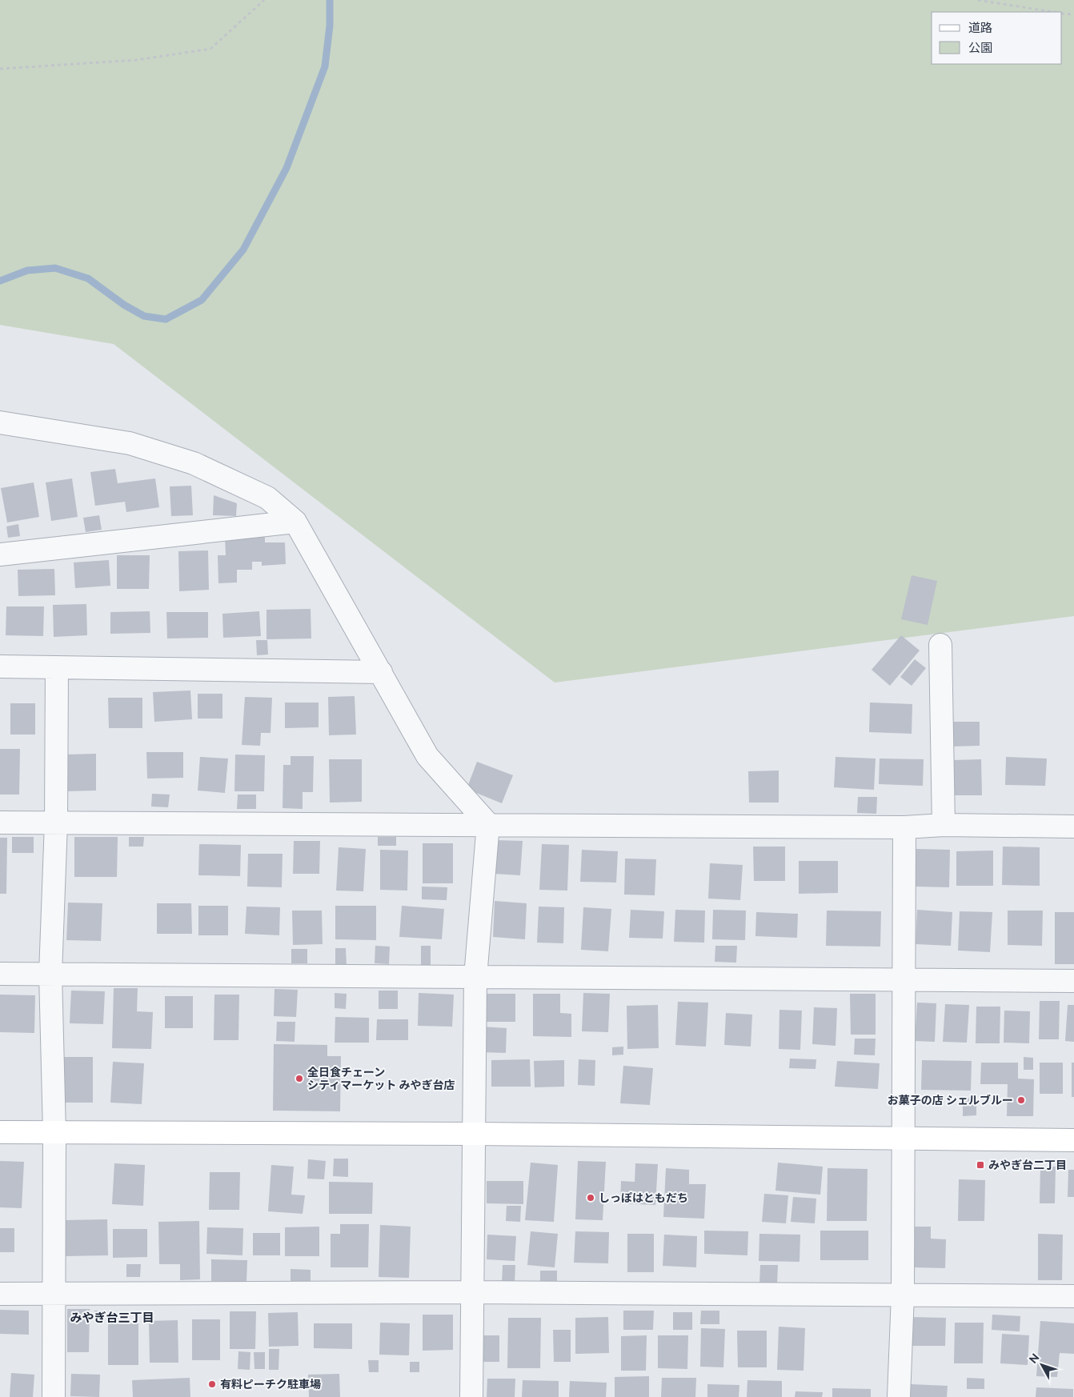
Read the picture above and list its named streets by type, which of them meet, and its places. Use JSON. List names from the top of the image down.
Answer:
{
  "districts": ["みやぎ台三丁目"],
  "places": {
    "other": [
      "全日食チェーン シティマーケット みやぎ台店",
      "お菓子の店 シェルブルー",
      "しっぽはともだち",
      "有料ピーチク駐車場"
    ],
    "transit": ["みやぎ台二丁目"]
  },
  "legend": ["道路", "公園"],
  "north": "top left"
}
